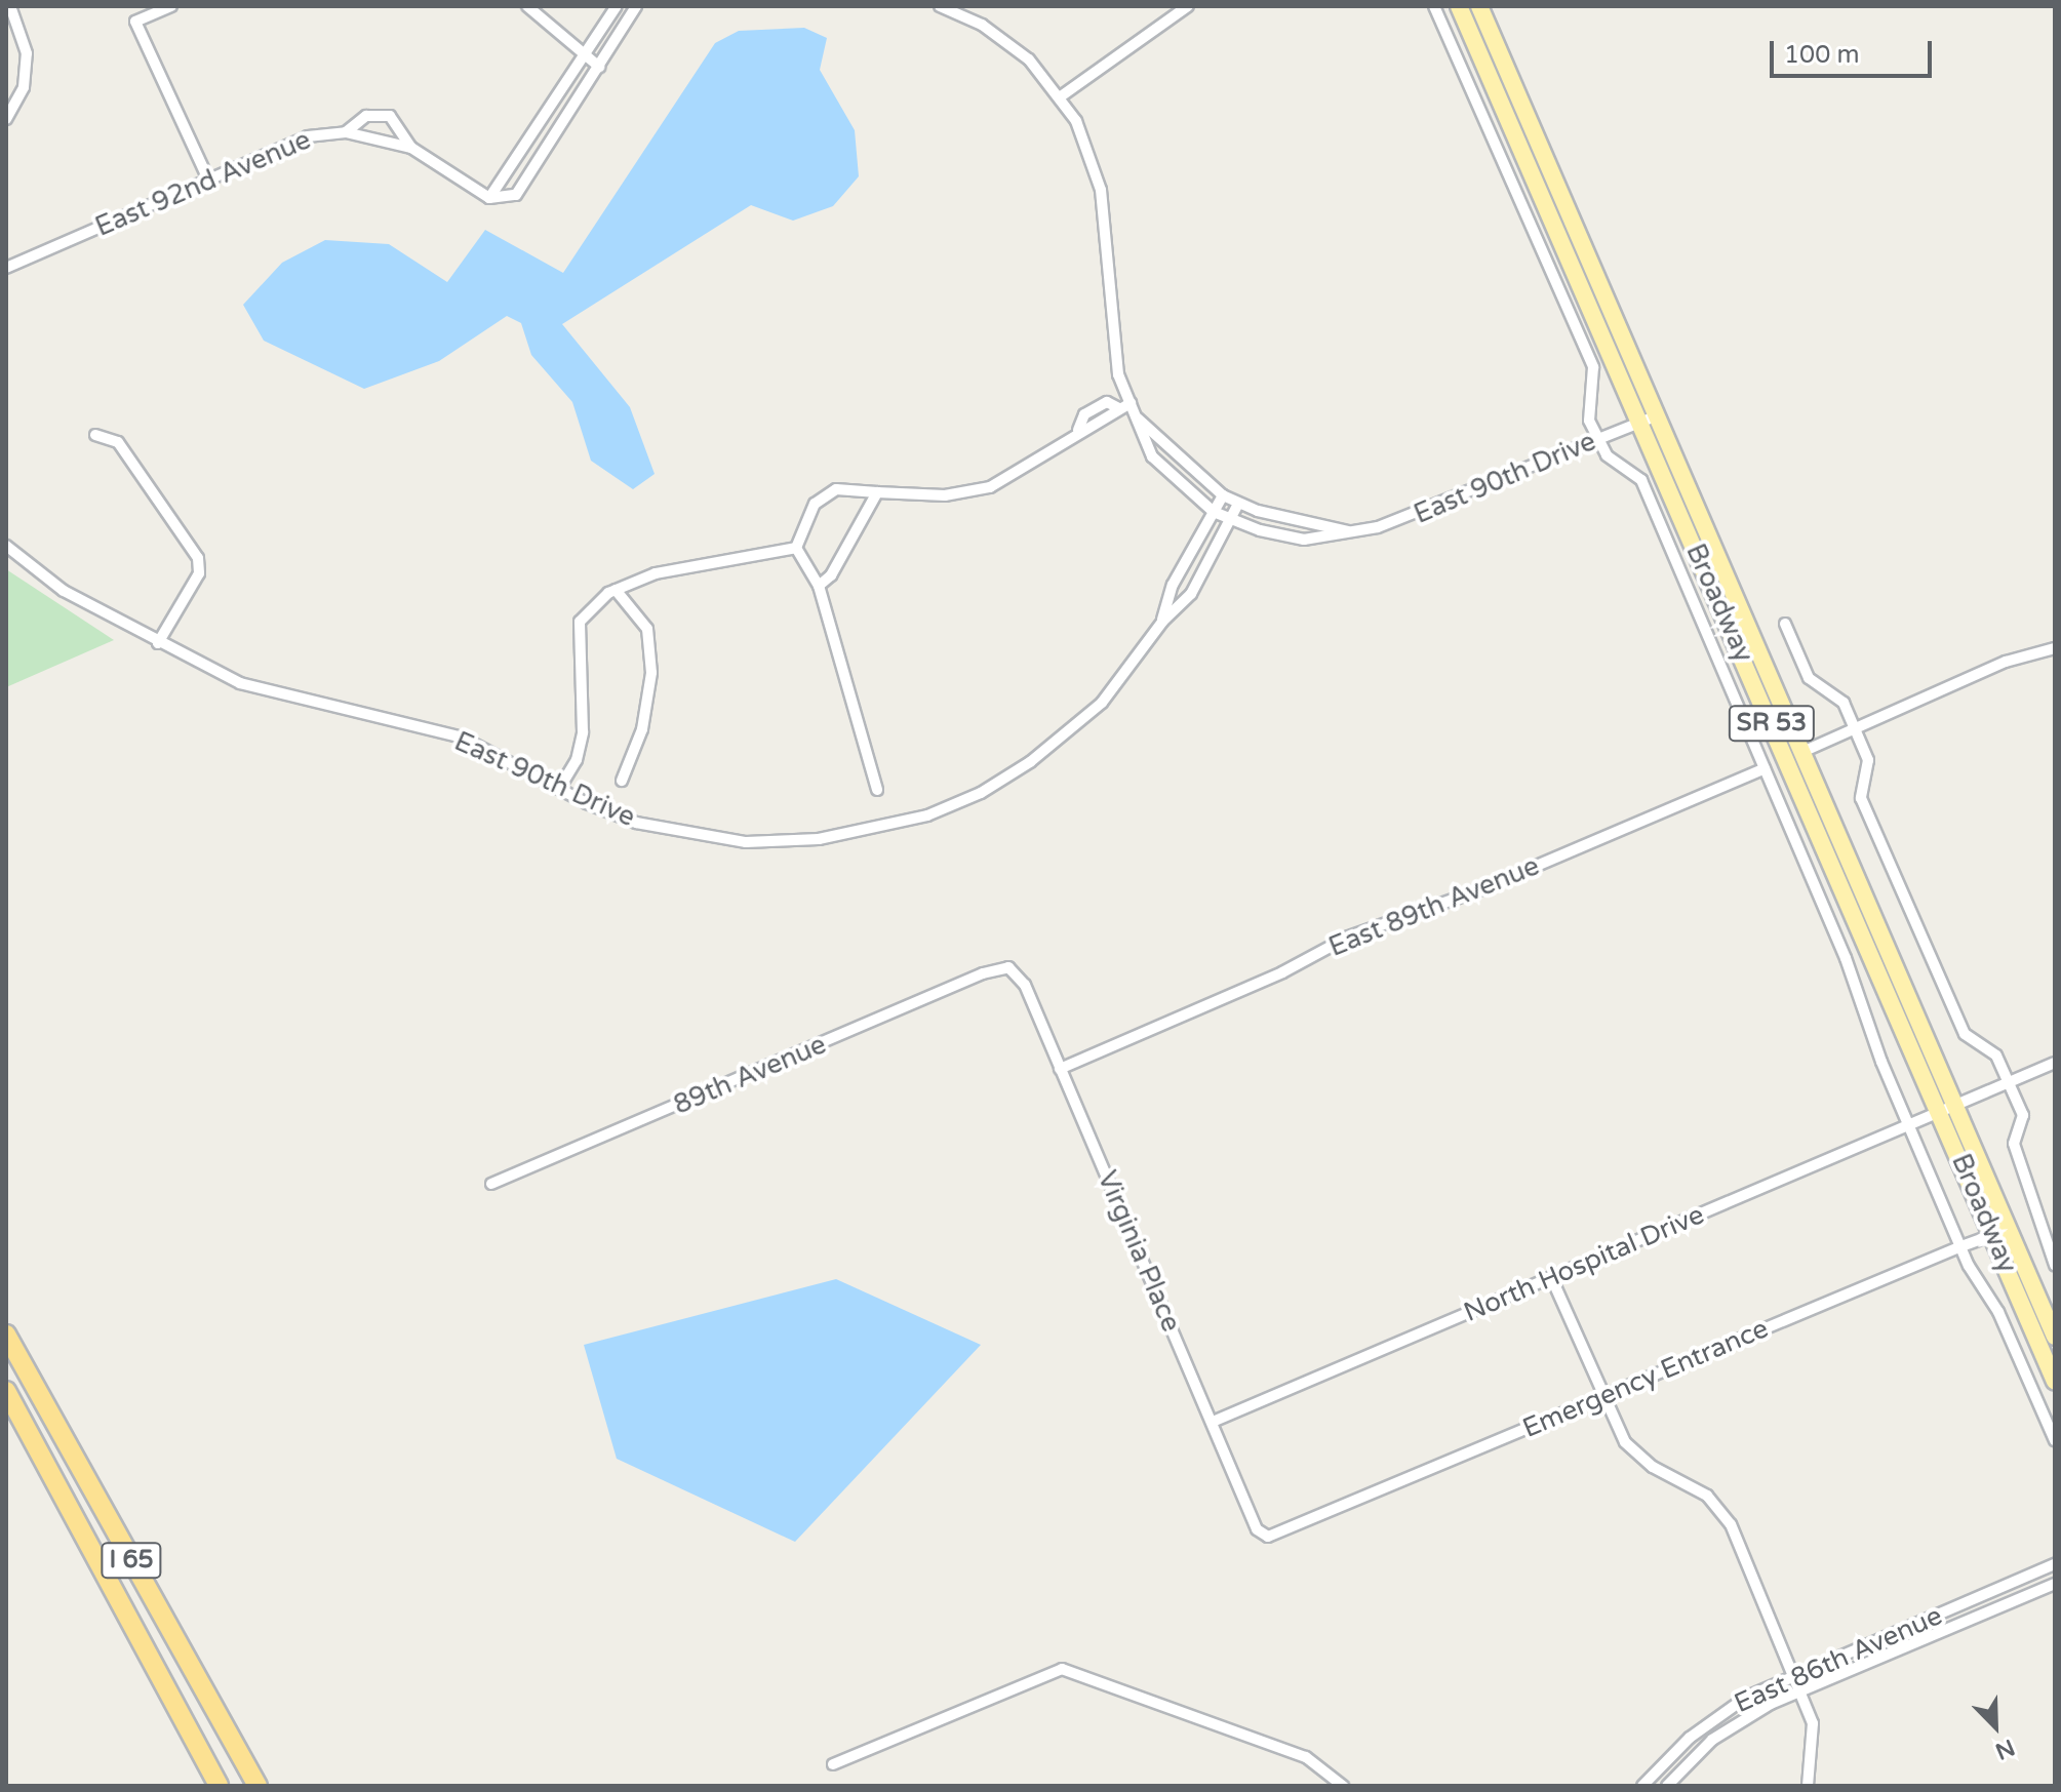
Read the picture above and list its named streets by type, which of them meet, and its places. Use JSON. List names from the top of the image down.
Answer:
{
  "streets": {
    "highway": ["I 65"],
    "main road": ["Broadway", "SR 53"],
    "street": [
      "East 92nd Avenue",
      "East 90th Drive",
      "East 89th Avenue",
      "89th Avenue",
      "Virginia Place",
      "North Hospital Drive",
      "Emergency Entrance",
      "East 86th Avenue"
    ]
  },
  "crossings": [
    ["East 90th Drive", "Broadway"],
    ["Broadway", "North Hospital Drive"],
    ["Broadway", "Emergency Entrance"],
    ["East 89th Avenue", "Virginia Place"],
    ["89th Avenue", "Virginia Place"],
    ["Virginia Place", "North Hospital Drive"],
    ["Virginia Place", "Emergency Entrance"]
  ],
  "scale_bar": "100 m",
  "north": "bottom right"
}
